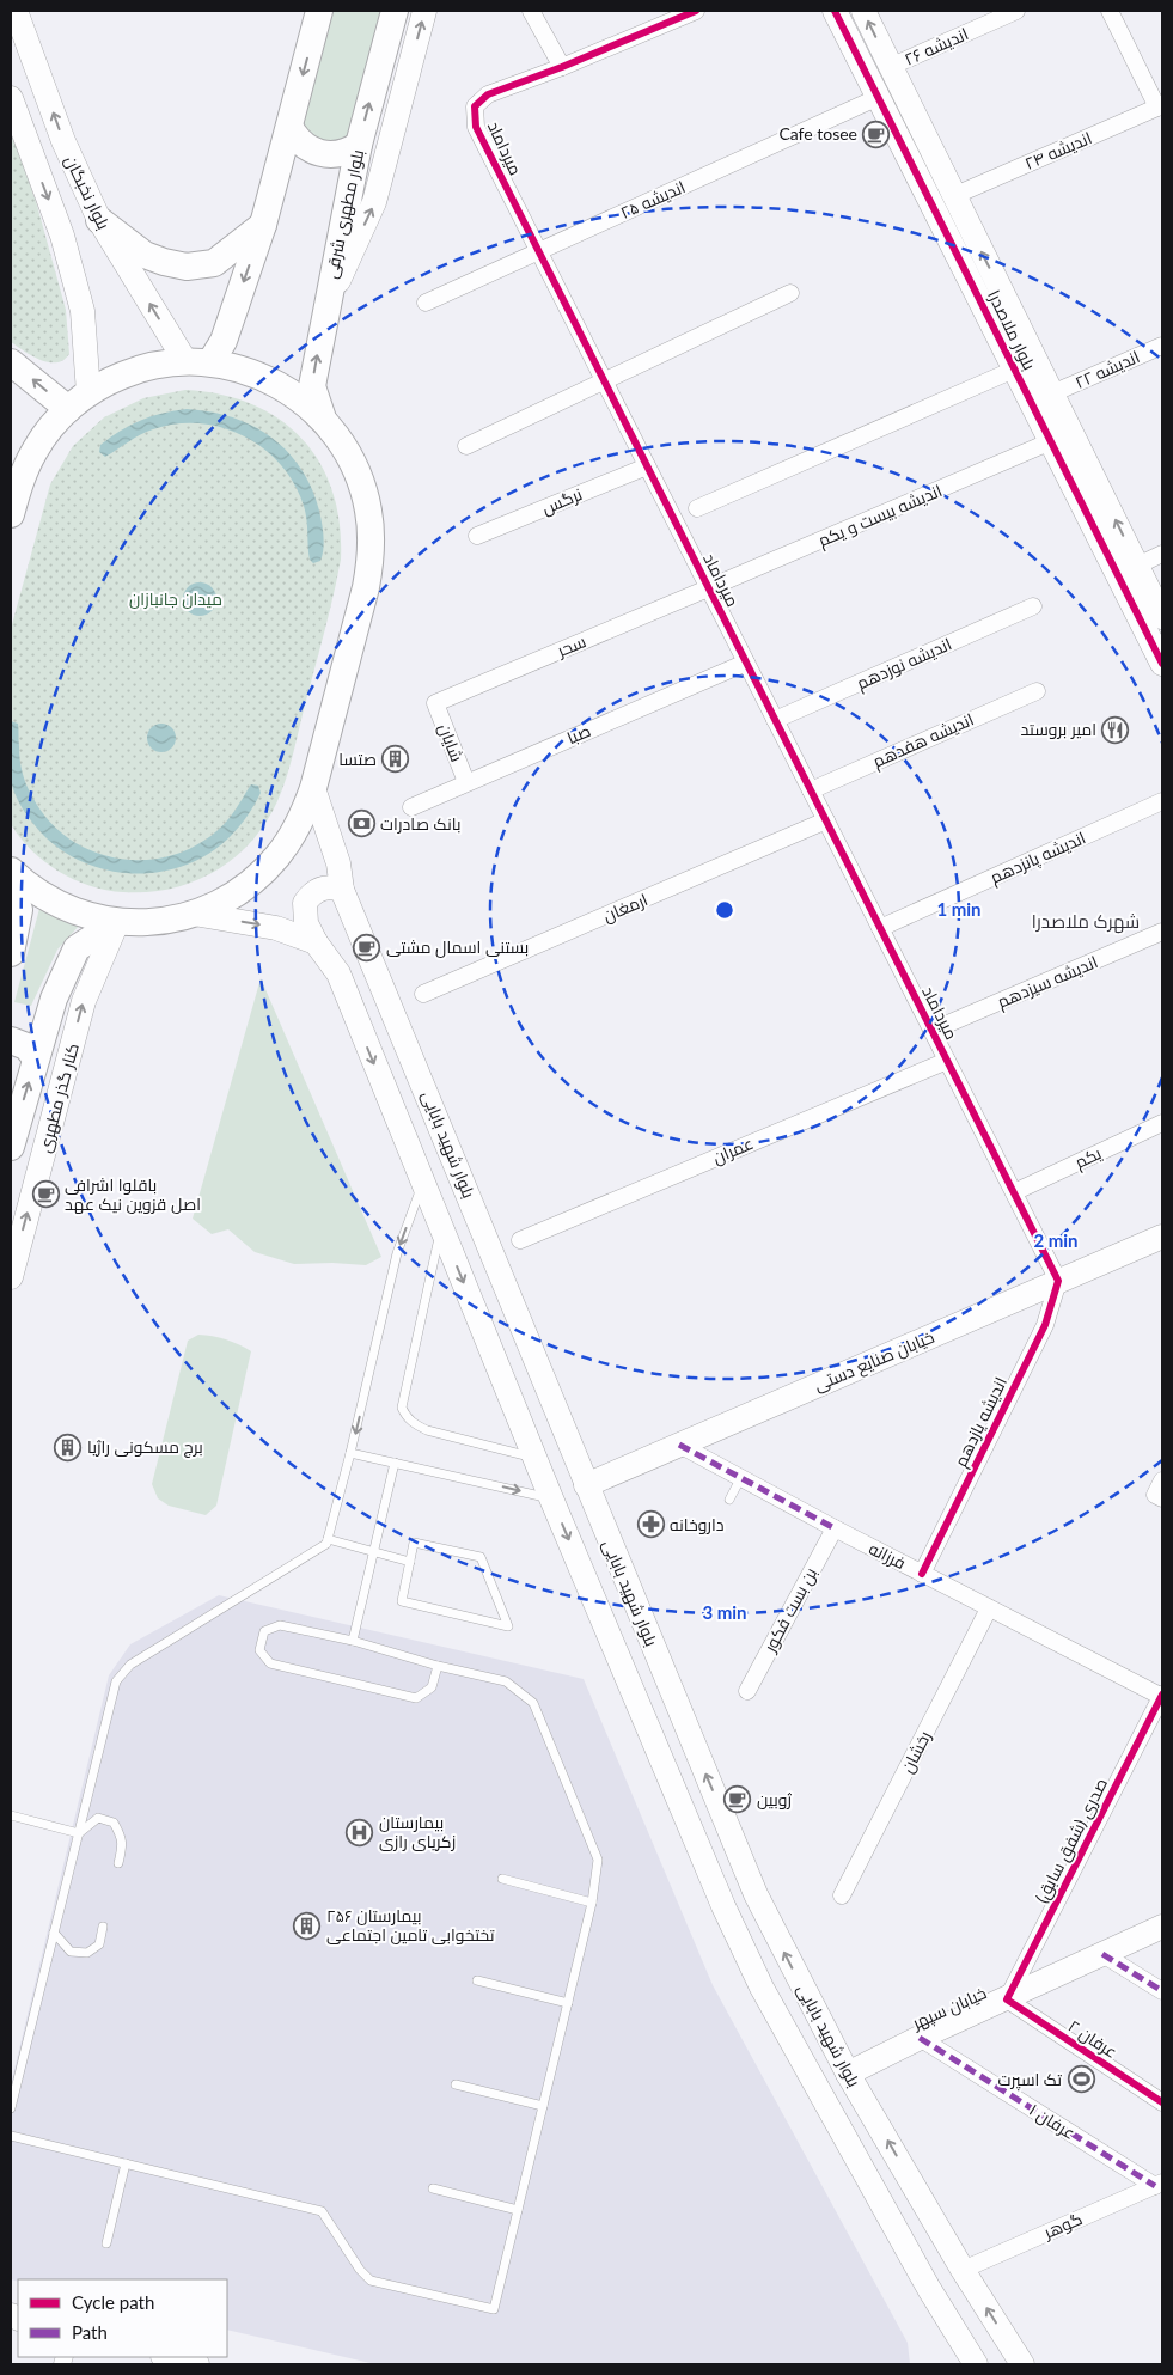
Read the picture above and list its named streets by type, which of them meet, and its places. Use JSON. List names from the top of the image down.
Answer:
{
  "streets": {
    "main road": [
      "بلوار نخبگان",
      "بلوار مطهری شرقی",
      "بلوار ملاصدرا",
      "کنار گذر مطهری",
      "بلوار شهید بابایی",
      "خیابان صنایع دستی",
      "خیابان سپهر"
    ],
    "street": [
      "اندیشه ۲۶",
      "میرداماد",
      "اندیشه ۲۴",
      "اندیشه ۲۵",
      "اندیشه ۲۲",
      "نرگس",
      "اندیشه بیست و یکم",
      "سحر",
      "اندیشه نوزدهم",
      "صبا",
      "اندیشه هفدهم",
      "شایان",
      "اندیشه پانزدهم",
      "ارمغان",
      "اندیشه سیزدهم",
      "عمران",
      "یکم",
      "اندیشه یازدهم",
      "فرزانه",
      "بن بست فكور",
      "رخشان",
      "صدری (شفق سابق)",
      "عرفان ۲",
      "عرفان ۱",
      "گوهر"
    ]
  },
  "crossings": [
    ["اندیشه ۲۶", "بلوار ملاصدرا"],
    ["میرداماد", "اندیشه ۲۵"],
    ["میرداماد", "نرگس"],
    ["میرداماد", "اندیشه بیست و یکم"],
    ["میرداماد", "سحر"],
    ["میرداماد", "اندیشه نوزدهم"],
    ["میرداماد", "صبا"],
    ["میرداماد", "اندیشه هفدهم"],
    ["میرداماد", "اندیشه پانزدهم"],
    ["میرداماد", "ارمغان"],
    ["میرداماد", "اندیشه سیزدهم"],
    ["میرداماد", "عمران"],
    ["میرداماد", "یکم"],
    ["میرداماد", "خیابان صنایع دستی"],
    ["میرداماد", "اندیشه یازدهم"],
    ["اندیشه ۲۴", "بلوار ملاصدرا"],
    ["اندیشه ۲۵", "بلوار ملاصدرا"],
    ["بلوار ملاصدرا", "اندیشه ۲۲"],
    ["بلوار ملاصدرا", "اندیشه بیست و یکم"],
    ["اندیشه بیست و یکم", "سحر"],
    ["سحر", "شایان"],
    ["صبا", "شایان"],
    ["بلوار شهید بابایی", "خیابان صنایع دستی"],
    ["بلوار شهید بابایی", "خیابان سپهر"],
    ["بلوار شهید بابایی", "گوهر"],
    ["خیابان صنایع دستی", "اندیشه یازدهم"],
    ["خیابان صنایع دستی", "فرزانه"],
    ["اندیشه یازدهم", "فرزانه"],
    ["فرزانه", "بن بست فكور"],
    ["فرزانه", "رخشان"],
    ["فرزانه", "صدری (شفق سابق)"],
    ["صدری (شفق سابق)", "خیابان سپهر"],
    ["صدری (شفق سابق)", "عرفان ۲"],
    ["خیابان سپهر", "عرفان ۲"],
    ["خیابان سپهر", "عرفان ۱"],
    ["عرفان ۱", "گوهر"]
  ],
  "districts": ["شهرک ملاصدرا"],
  "parks": ["میدان جانبازان"],
  "places": {
    "cafe": [
      "Cafe tosee",
      "بستنی اسمال مشتی",
      "باقلوا اشرافی اصل قزوین نیک عهد",
      "ژوبین"
    ],
    "restaurant": ["امیر بروستد"],
    "building": ["صتسا", "برج مسکونی راژیا", "بیمارستان ۲۵۶ تختخوابی تامین اجتماعی"],
    "bank": ["بانک صادرات"],
    "pharmacy": ["داروخانه"],
    "hospital": ["بیمارستان زکریای رازی"],
    "sports": ["تک اسپرت"]
  },
  "legend": ["Cycle path", "Path"],
  "rings": ["1 min", "2 min", "3 min"]
}
